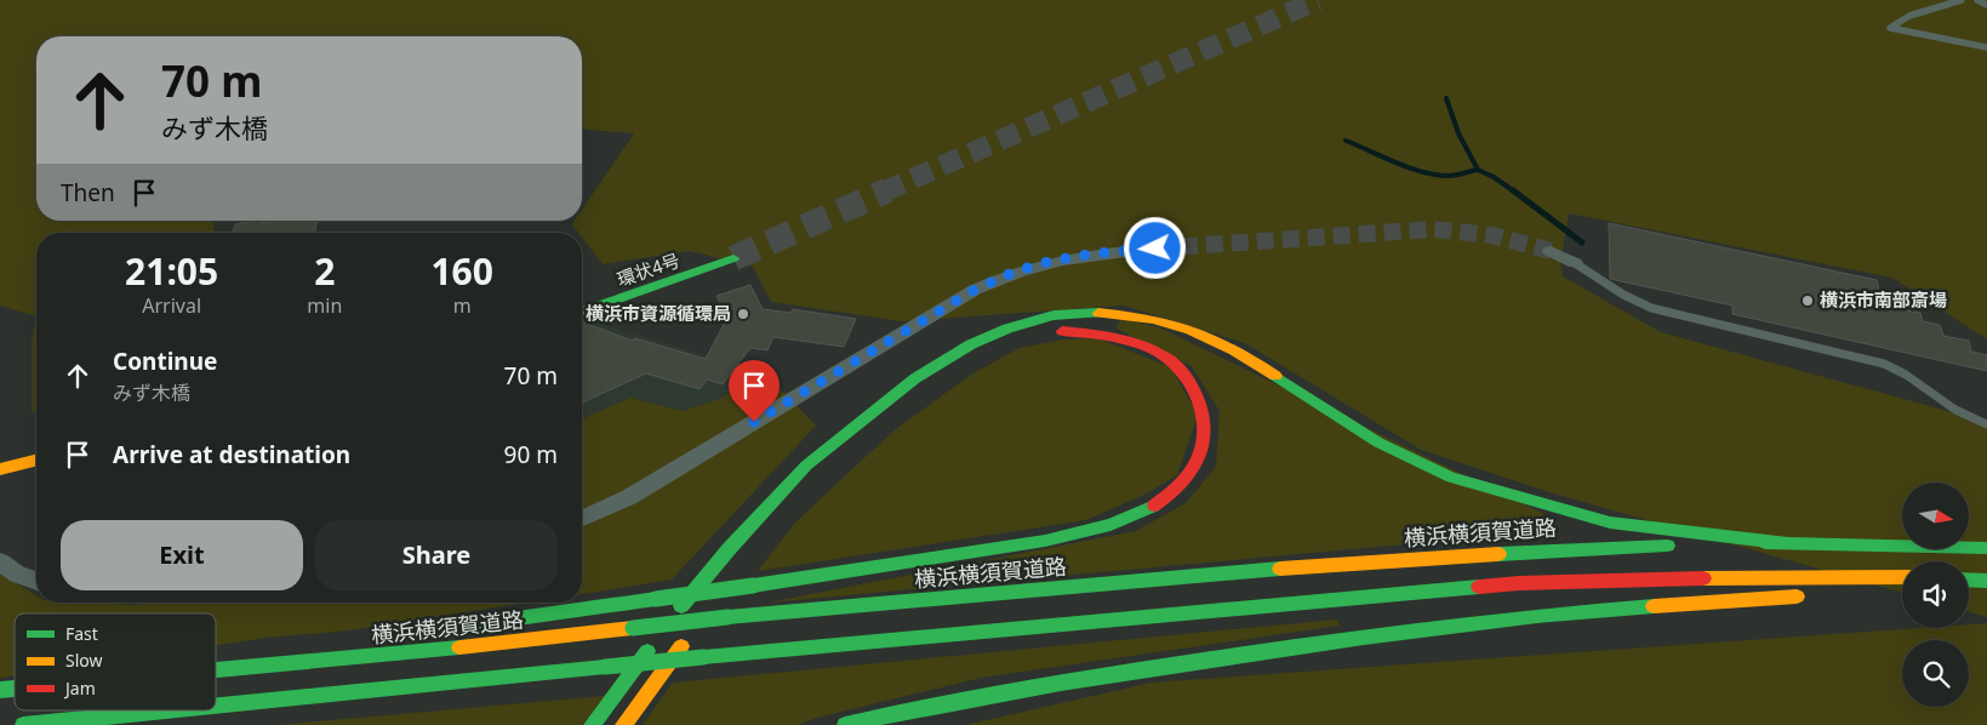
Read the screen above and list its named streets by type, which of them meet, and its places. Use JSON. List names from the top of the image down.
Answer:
{
  "streets": {
    "main road": ["環状4号", "横浜横須賀道路"]
  },
  "places": ["横浜市南部斎場", "横浜市資源循環局"],
  "legend": ["Fast", "Slow", "Jam"],
  "north": "right",
  "page": {
    "turn": ["70 m", "みず木橋"],
    "then": "Then",
    "eta": [
      "21:05",
      "Arrival",
      "2",
      "min",
      "160",
      "m"
    ],
    "list": [
      {
        "name": "Continue",
        "note": "みず木橋",
        "value": "70 m"
      },
      {
        "name": "Arrive at destination",
        "value": "90 m"
      }
    ],
    "buttons": ["Exit", "Share"]
  }
}
